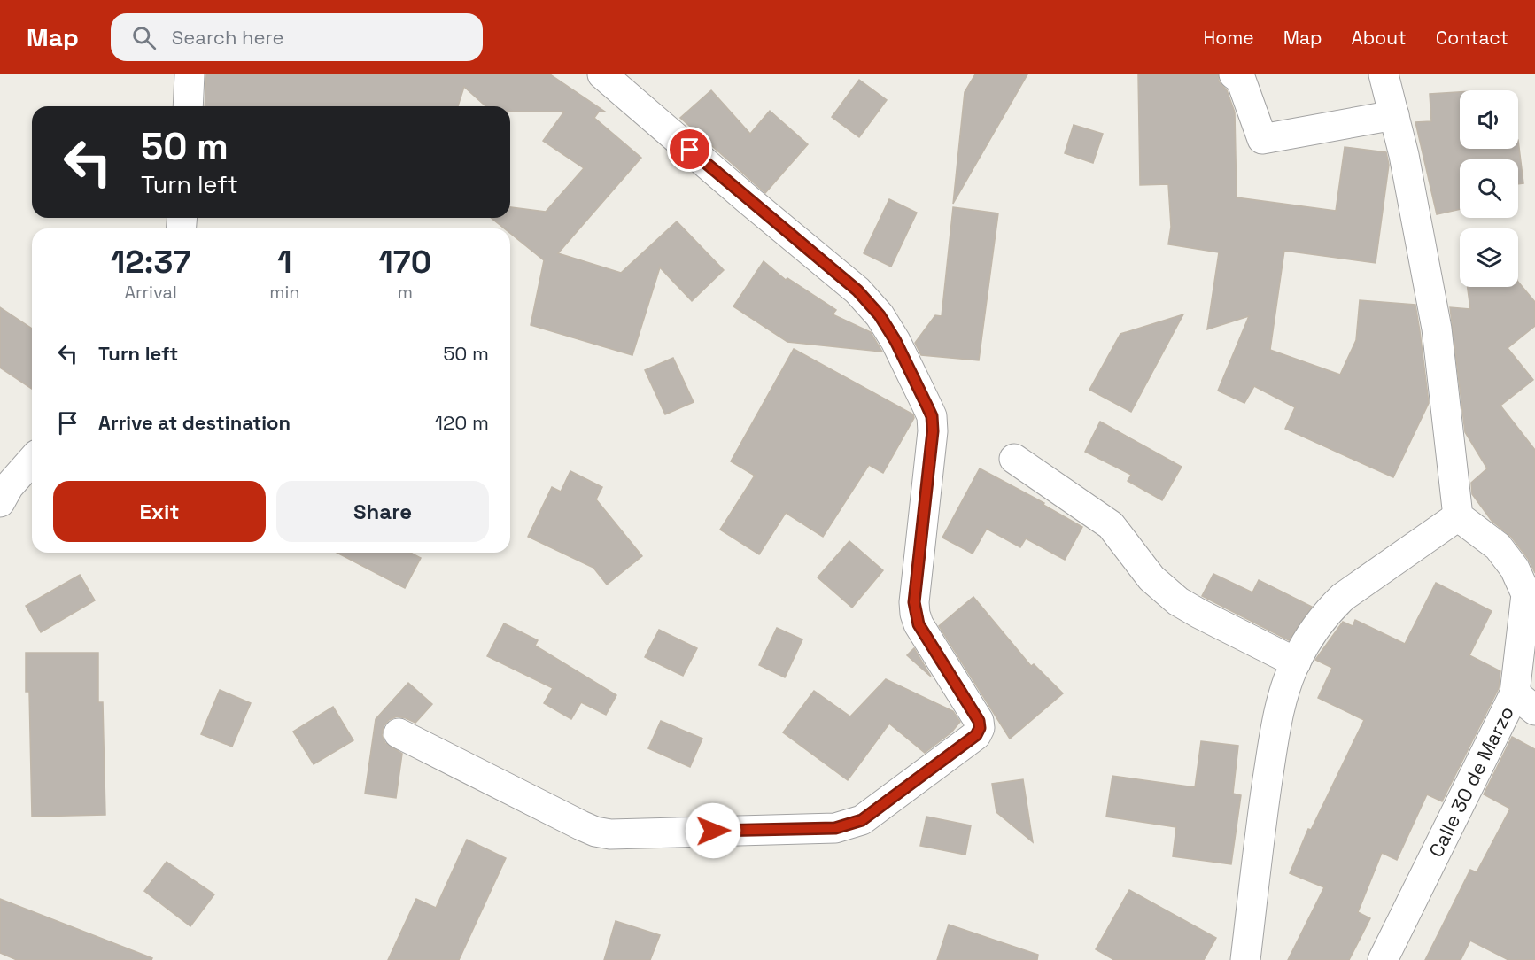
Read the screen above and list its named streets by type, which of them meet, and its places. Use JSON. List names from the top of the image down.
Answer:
{
  "streets": {
    "street": ["Calle 30 de Marzo"]
  },
  "page": {
    "header": "Map",
    "search": "Search here",
    "nav": [
      "Home",
      "Map",
      "About",
      "Contact"
    ],
    "turn": ["50 m", "Turn left"],
    "eta": [
      "12:37",
      "Arrival",
      "1",
      "min",
      "170",
      "m"
    ],
    "list": [
      {
        "name": "Turn left",
        "value": "50 m"
      },
      {
        "name": "Arrive at destination",
        "value": "120 m"
      }
    ],
    "buttons": ["Exit", "Share"]
  }
}
